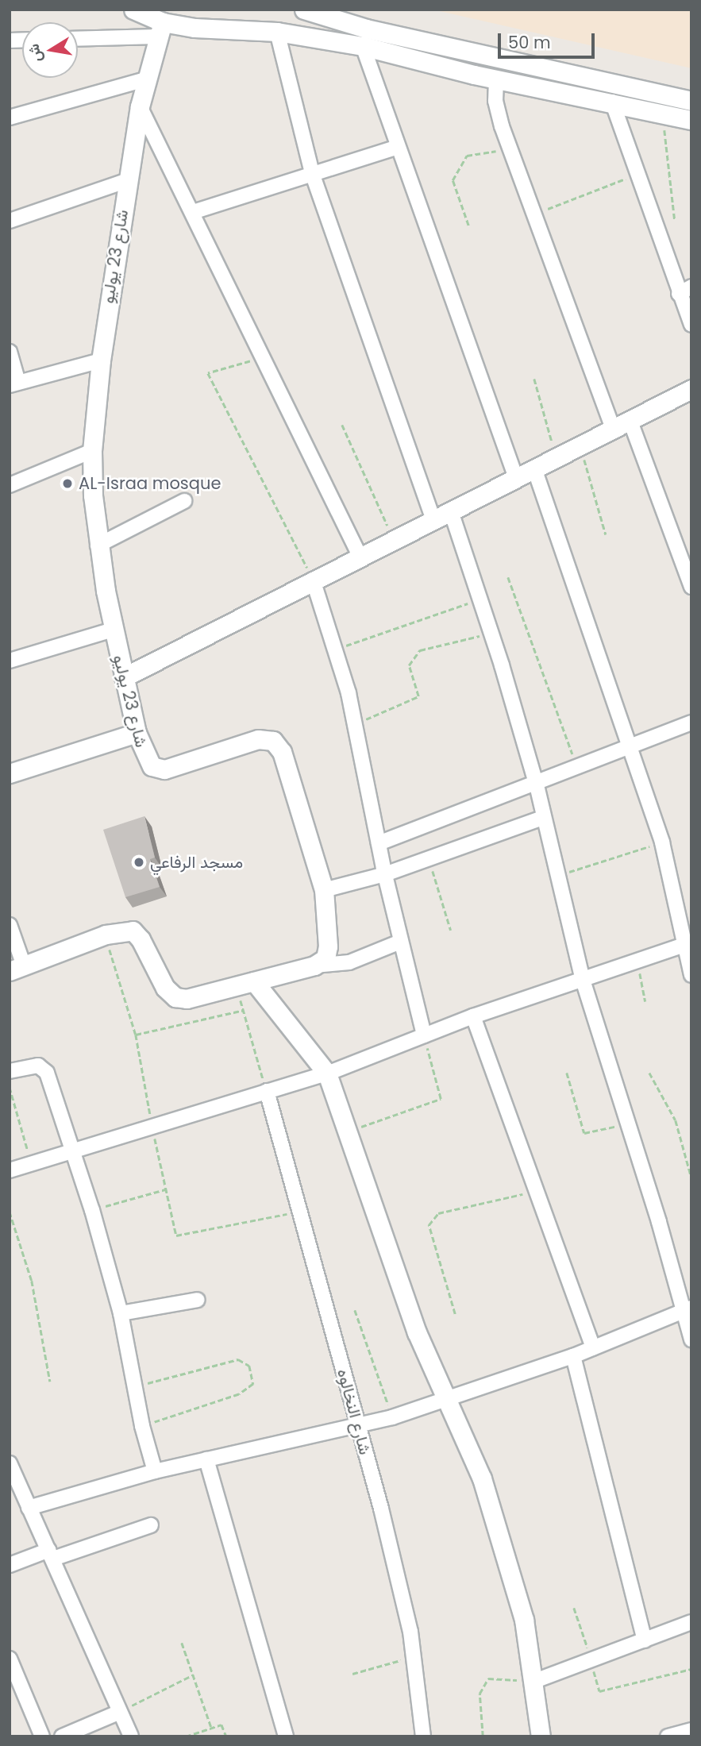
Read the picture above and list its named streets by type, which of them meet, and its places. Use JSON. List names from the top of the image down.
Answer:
{
  "streets": {
    "street": ["شارع 23 يوليو", "شارع النخالوه"]
  },
  "places": ["AL-Israa mosque", "مسجد الرفاعي"],
  "scale_bar": "50 m",
  "north": "left"
}
